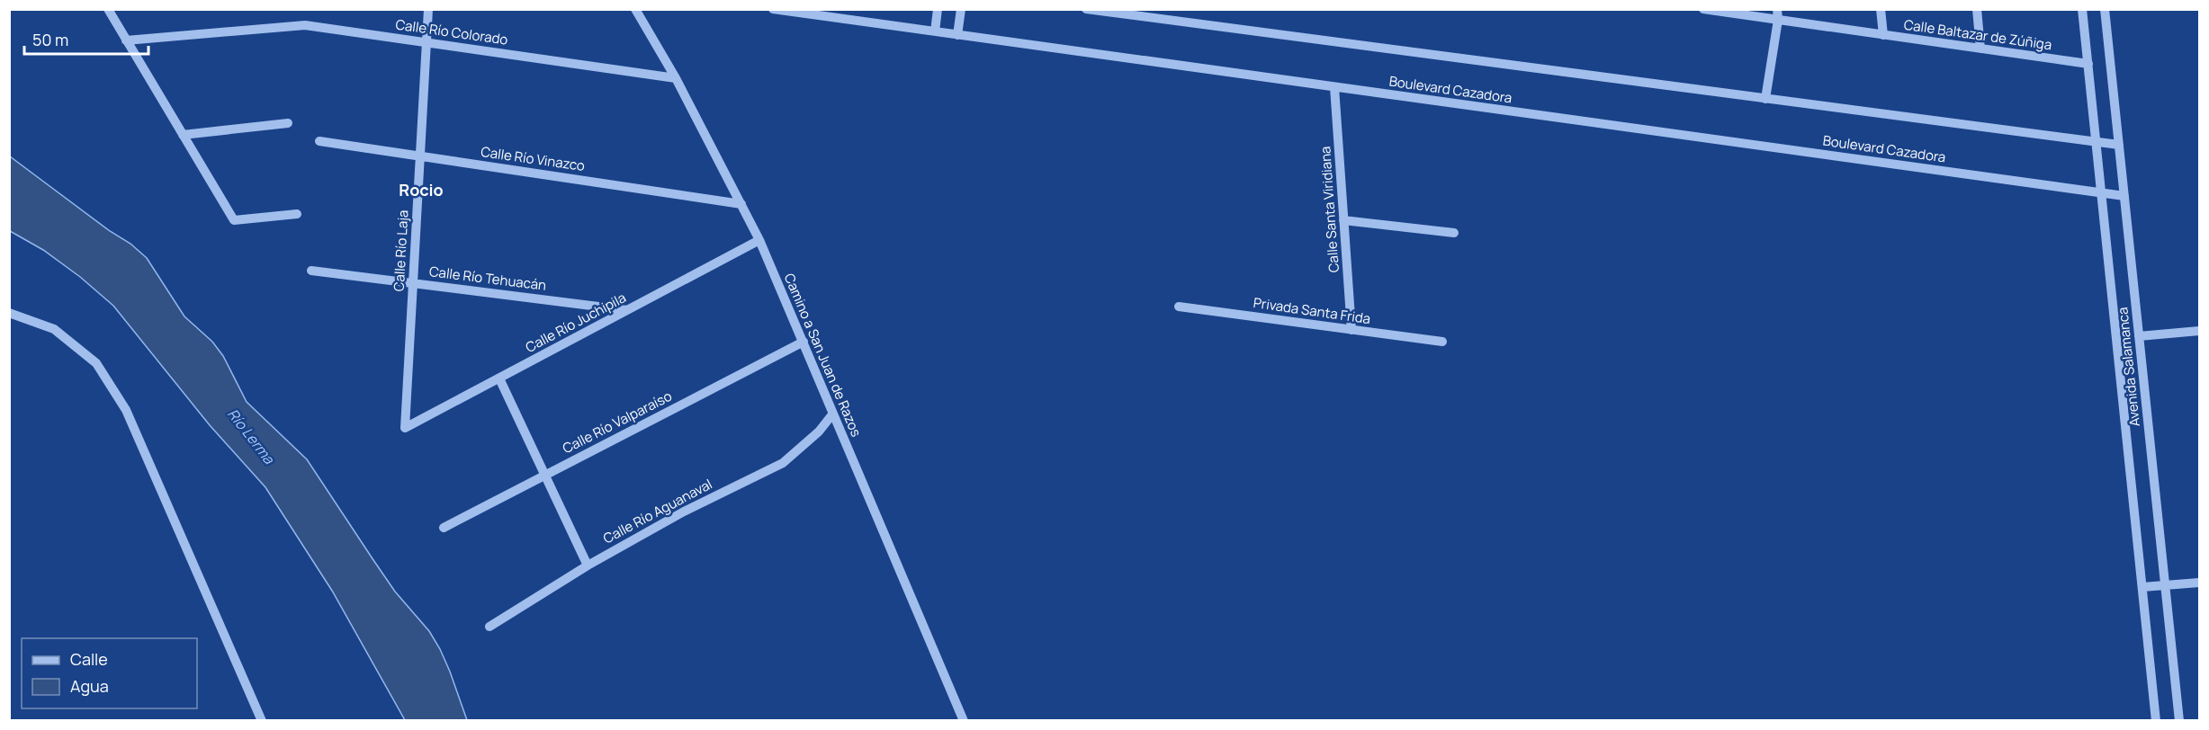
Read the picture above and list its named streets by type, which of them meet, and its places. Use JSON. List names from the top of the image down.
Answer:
{
  "streets": {
    "street": [
      "Calle Río Colorado",
      "Calle Baltazar de Zúñiga",
      "Boulevard Cazadora",
      "Calle Río Vinazco",
      "Calle Santa Viridiana",
      "Calle Río Laja",
      "Calle Río Tehuacán",
      "Privada Santa Frida",
      "Calle Río Juchipila",
      "Camino a San Juan de Razos",
      "Avenida Salamanca",
      "Calle Río Valparaíso",
      "Calle Río Aguanaval"
    ]
  },
  "crossings": [
    ["Calle Río Colorado", "Calle Río Laja"],
    ["Calle Río Colorado", "Camino a San Juan de Razos"],
    ["Calle Baltazar de Zúñiga", "Avenida Salamanca"],
    ["Boulevard Cazadora", "Calle Santa Viridiana"],
    ["Boulevard Cazadora", "Avenida Salamanca"],
    ["Calle Río Vinazco", "Calle Río Laja"],
    ["Calle Río Vinazco", "Camino a San Juan de Razos"],
    ["Calle Santa Viridiana", "Privada Santa Frida"],
    ["Calle Río Laja", "Calle Río Tehuacán"],
    ["Calle Río Laja", "Calle Río Juchipila"],
    ["Calle Río Tehuacán", "Calle Río Juchipila"],
    ["Calle Río Juchipila", "Camino a San Juan de Razos"],
    ["Camino a San Juan de Razos", "Calle Río Valparaíso"],
    ["Camino a San Juan de Razos", "Calle Río Aguanaval"]
  ],
  "districts": ["Rocio"],
  "water": ["Río Lerma"],
  "legend": ["Calle", "Agua"],
  "scale_bar": "50 m"
}
